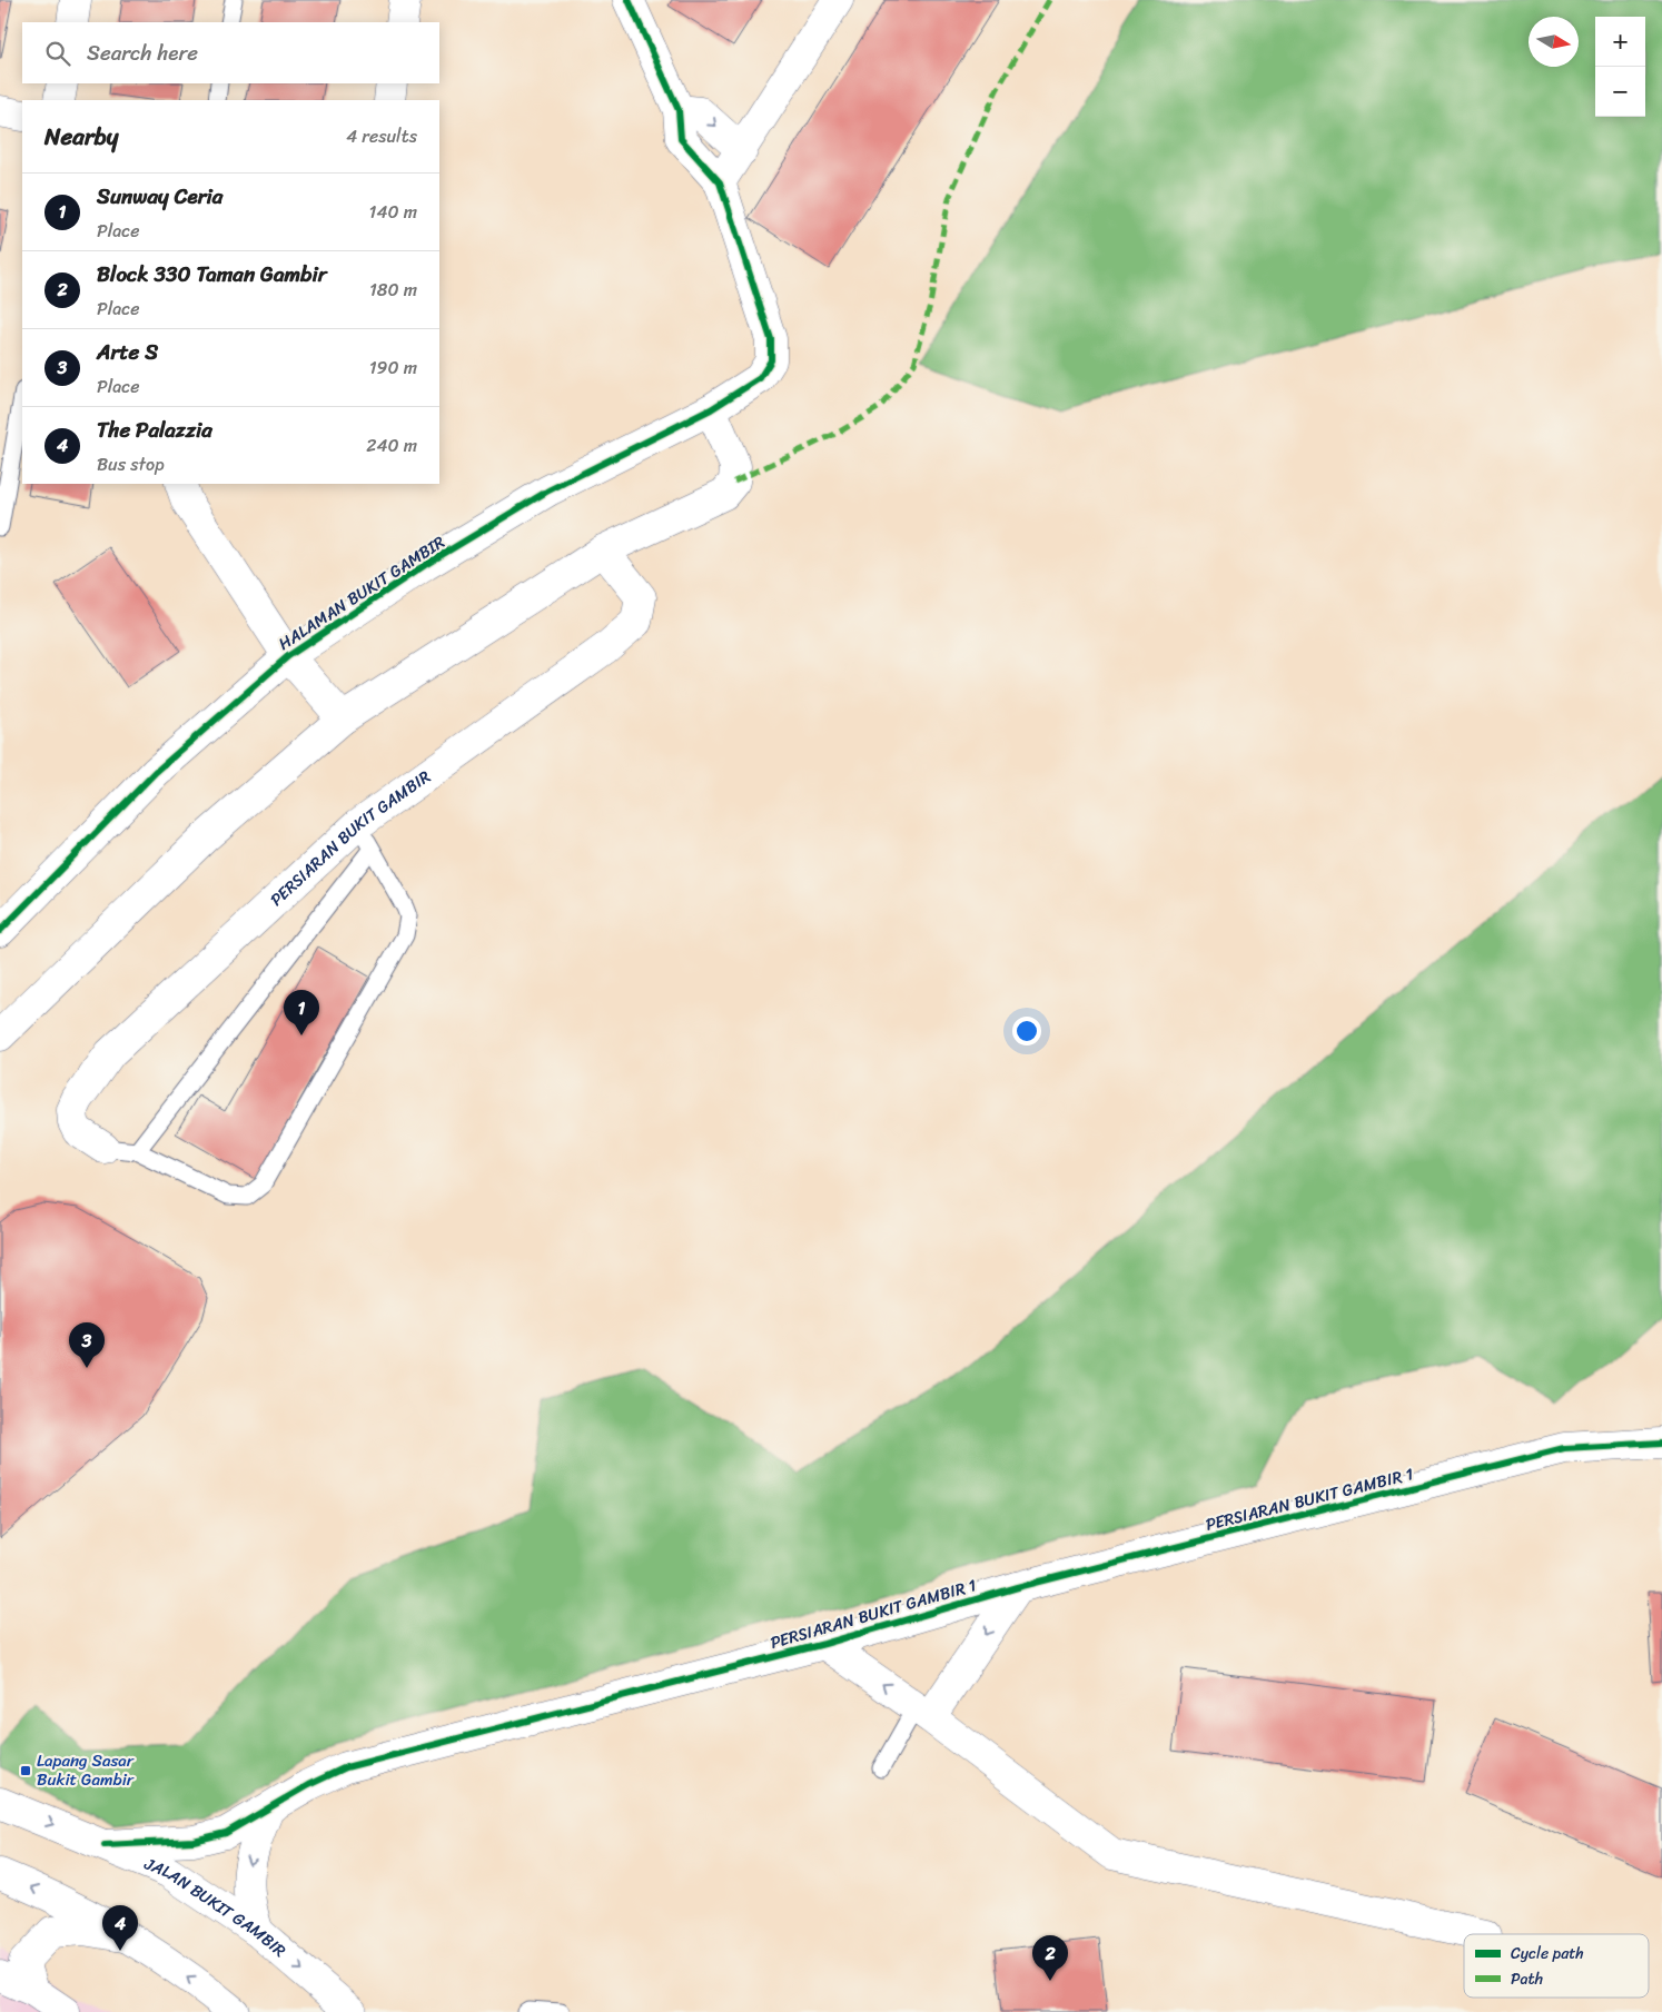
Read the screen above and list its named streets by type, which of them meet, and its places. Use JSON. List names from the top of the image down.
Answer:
{
  "streets": {
    "street": [
      "HALAMAN BUKIT GAMBIR",
      "PERSIARAN BUKIT GAMBIR",
      "PERSIARAN BUKIT GAMBIR 1",
      "JALAN BUKIT GAMBIR"
    ]
  },
  "crossings": [
    ["PERSIARAN BUKIT GAMBIR 1", "JALAN BUKIT GAMBIR"]
  ],
  "places": {
    "transit": ["Lapang Sasar Bukit Gambir"]
  },
  "legend": ["Cycle path", "Path"],
  "north": "right",
  "page": {
    "map_buttons": ["+", "−"],
    "search": "Search here",
    "heading": ["Nearby", "4 results"],
    "list": [
      {
        "mark": "1",
        "name": "Sunway Ceria",
        "note": "Place",
        "value": "140 m"
      },
      {
        "mark": "2",
        "name": "Block 330 Taman Gambir",
        "note": "Place",
        "value": "180 m"
      },
      {
        "mark": "3",
        "name": "Arte S",
        "note": "Place",
        "value": "190 m"
      },
      {
        "mark": "4",
        "name": "The Palazzia",
        "note": "Bus stop",
        "value": "240 m"
      }
    ],
    "pins": [
      "1",
      "3",
      "4",
      "2"
    ]
  }
}
